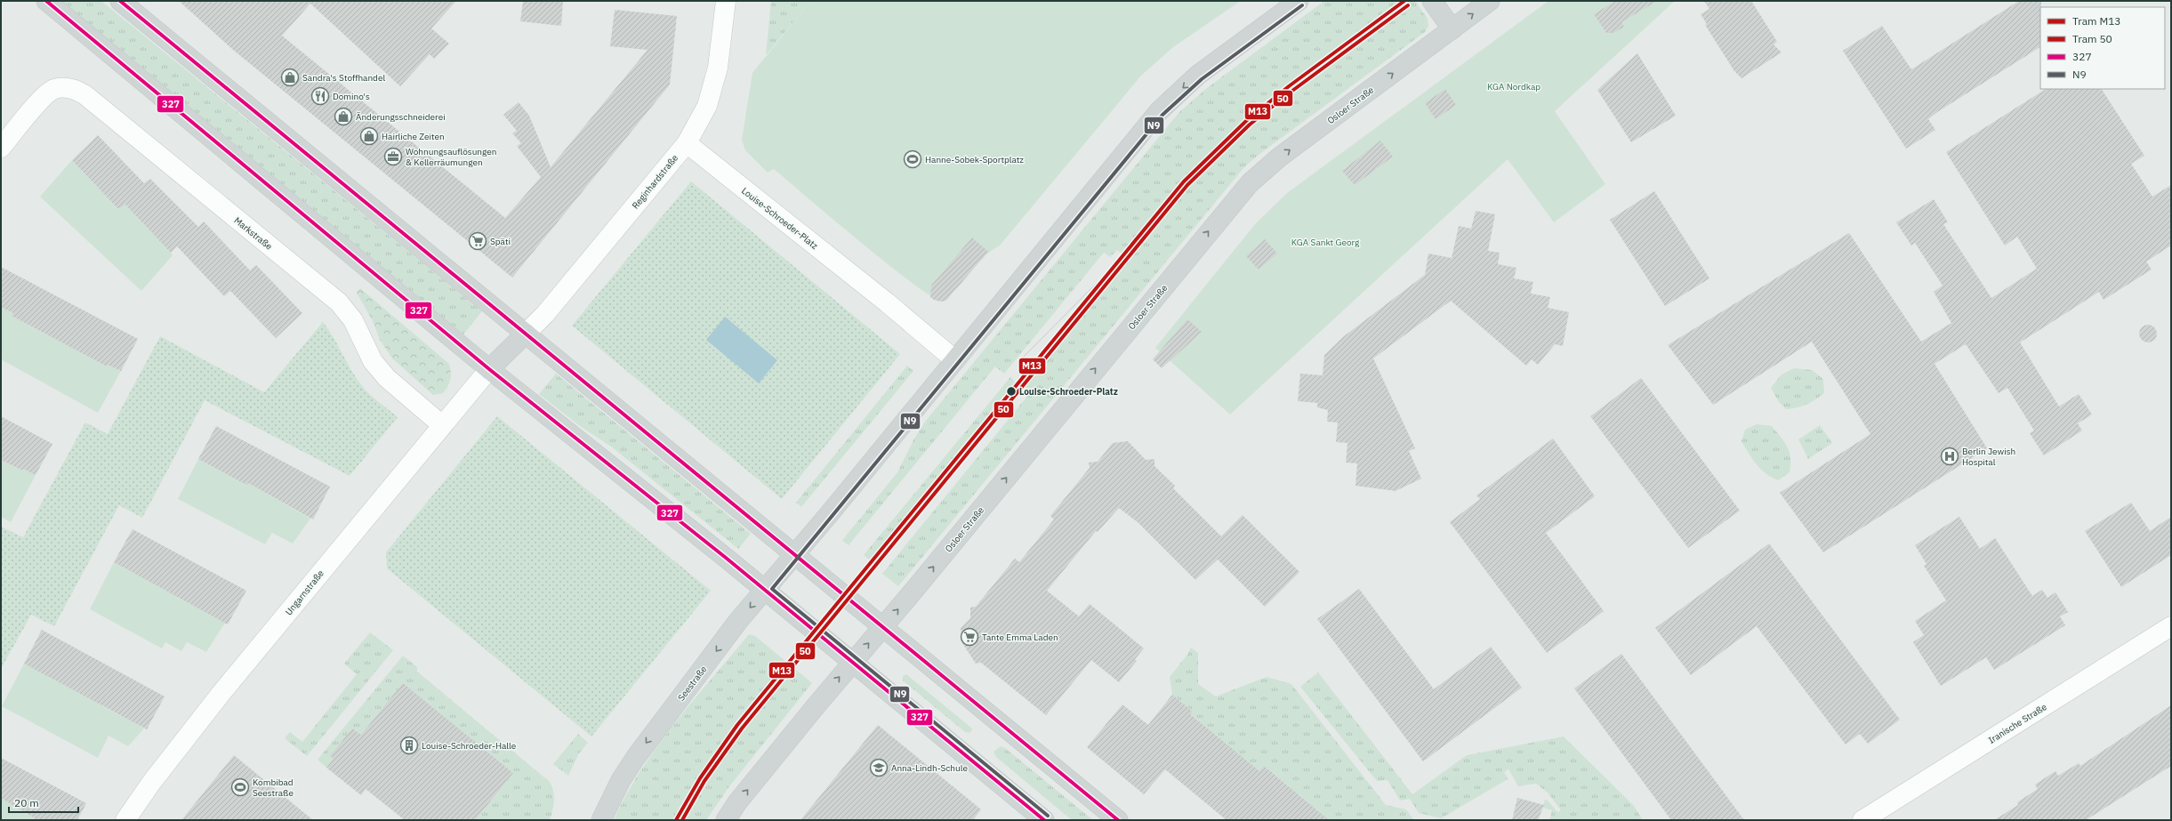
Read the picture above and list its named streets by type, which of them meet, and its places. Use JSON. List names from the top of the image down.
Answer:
{
  "streets": {
    "main road": ["Osloer Straße", "Seestraße"],
    "street": [
      "Reginhardstraße",
      "Louise-Schroeder-Platz",
      "Markstraße",
      "Ungarnstraße",
      "Iranische Straße"
    ]
  },
  "crossings": [
    ["Reginhardstraße", "Louise-Schroeder-Platz"],
    ["Markstraße", "Ungarnstraße"]
  ],
  "parks": ["KGA Nordkap", "KGA Sankt Georg"],
  "places": {
    "shop": ["Sandra's Stoffhandel", "Änderungsschneiderei", "Hairliche Zeiten"],
    "restaurant": ["Domino's"],
    "office": ["Wohnungsauflösungen & Kellerräumungen"],
    "sports": ["Hanne-Sobek-Sportplatz", "Kombibad Seestraße"],
    "supermarket": ["Späti", "Tante Emma Laden"],
    "other": ["Louise-Schroeder-Platz"],
    "hospital": ["Berlin Jewish Hospital"],
    "building": ["Louise-Schroeder-Halle"],
    "school or university": ["Anna-Lindh-Schule"]
  },
  "lines": [
    "tram line M13",
    "transit line 327",
    "tram line 50",
    "transit line N9"
  ],
  "legend": [
    "Tram M13",
    "Tram 50",
    "327",
    "N9"
  ],
  "scale_bar": "20 m"
}
